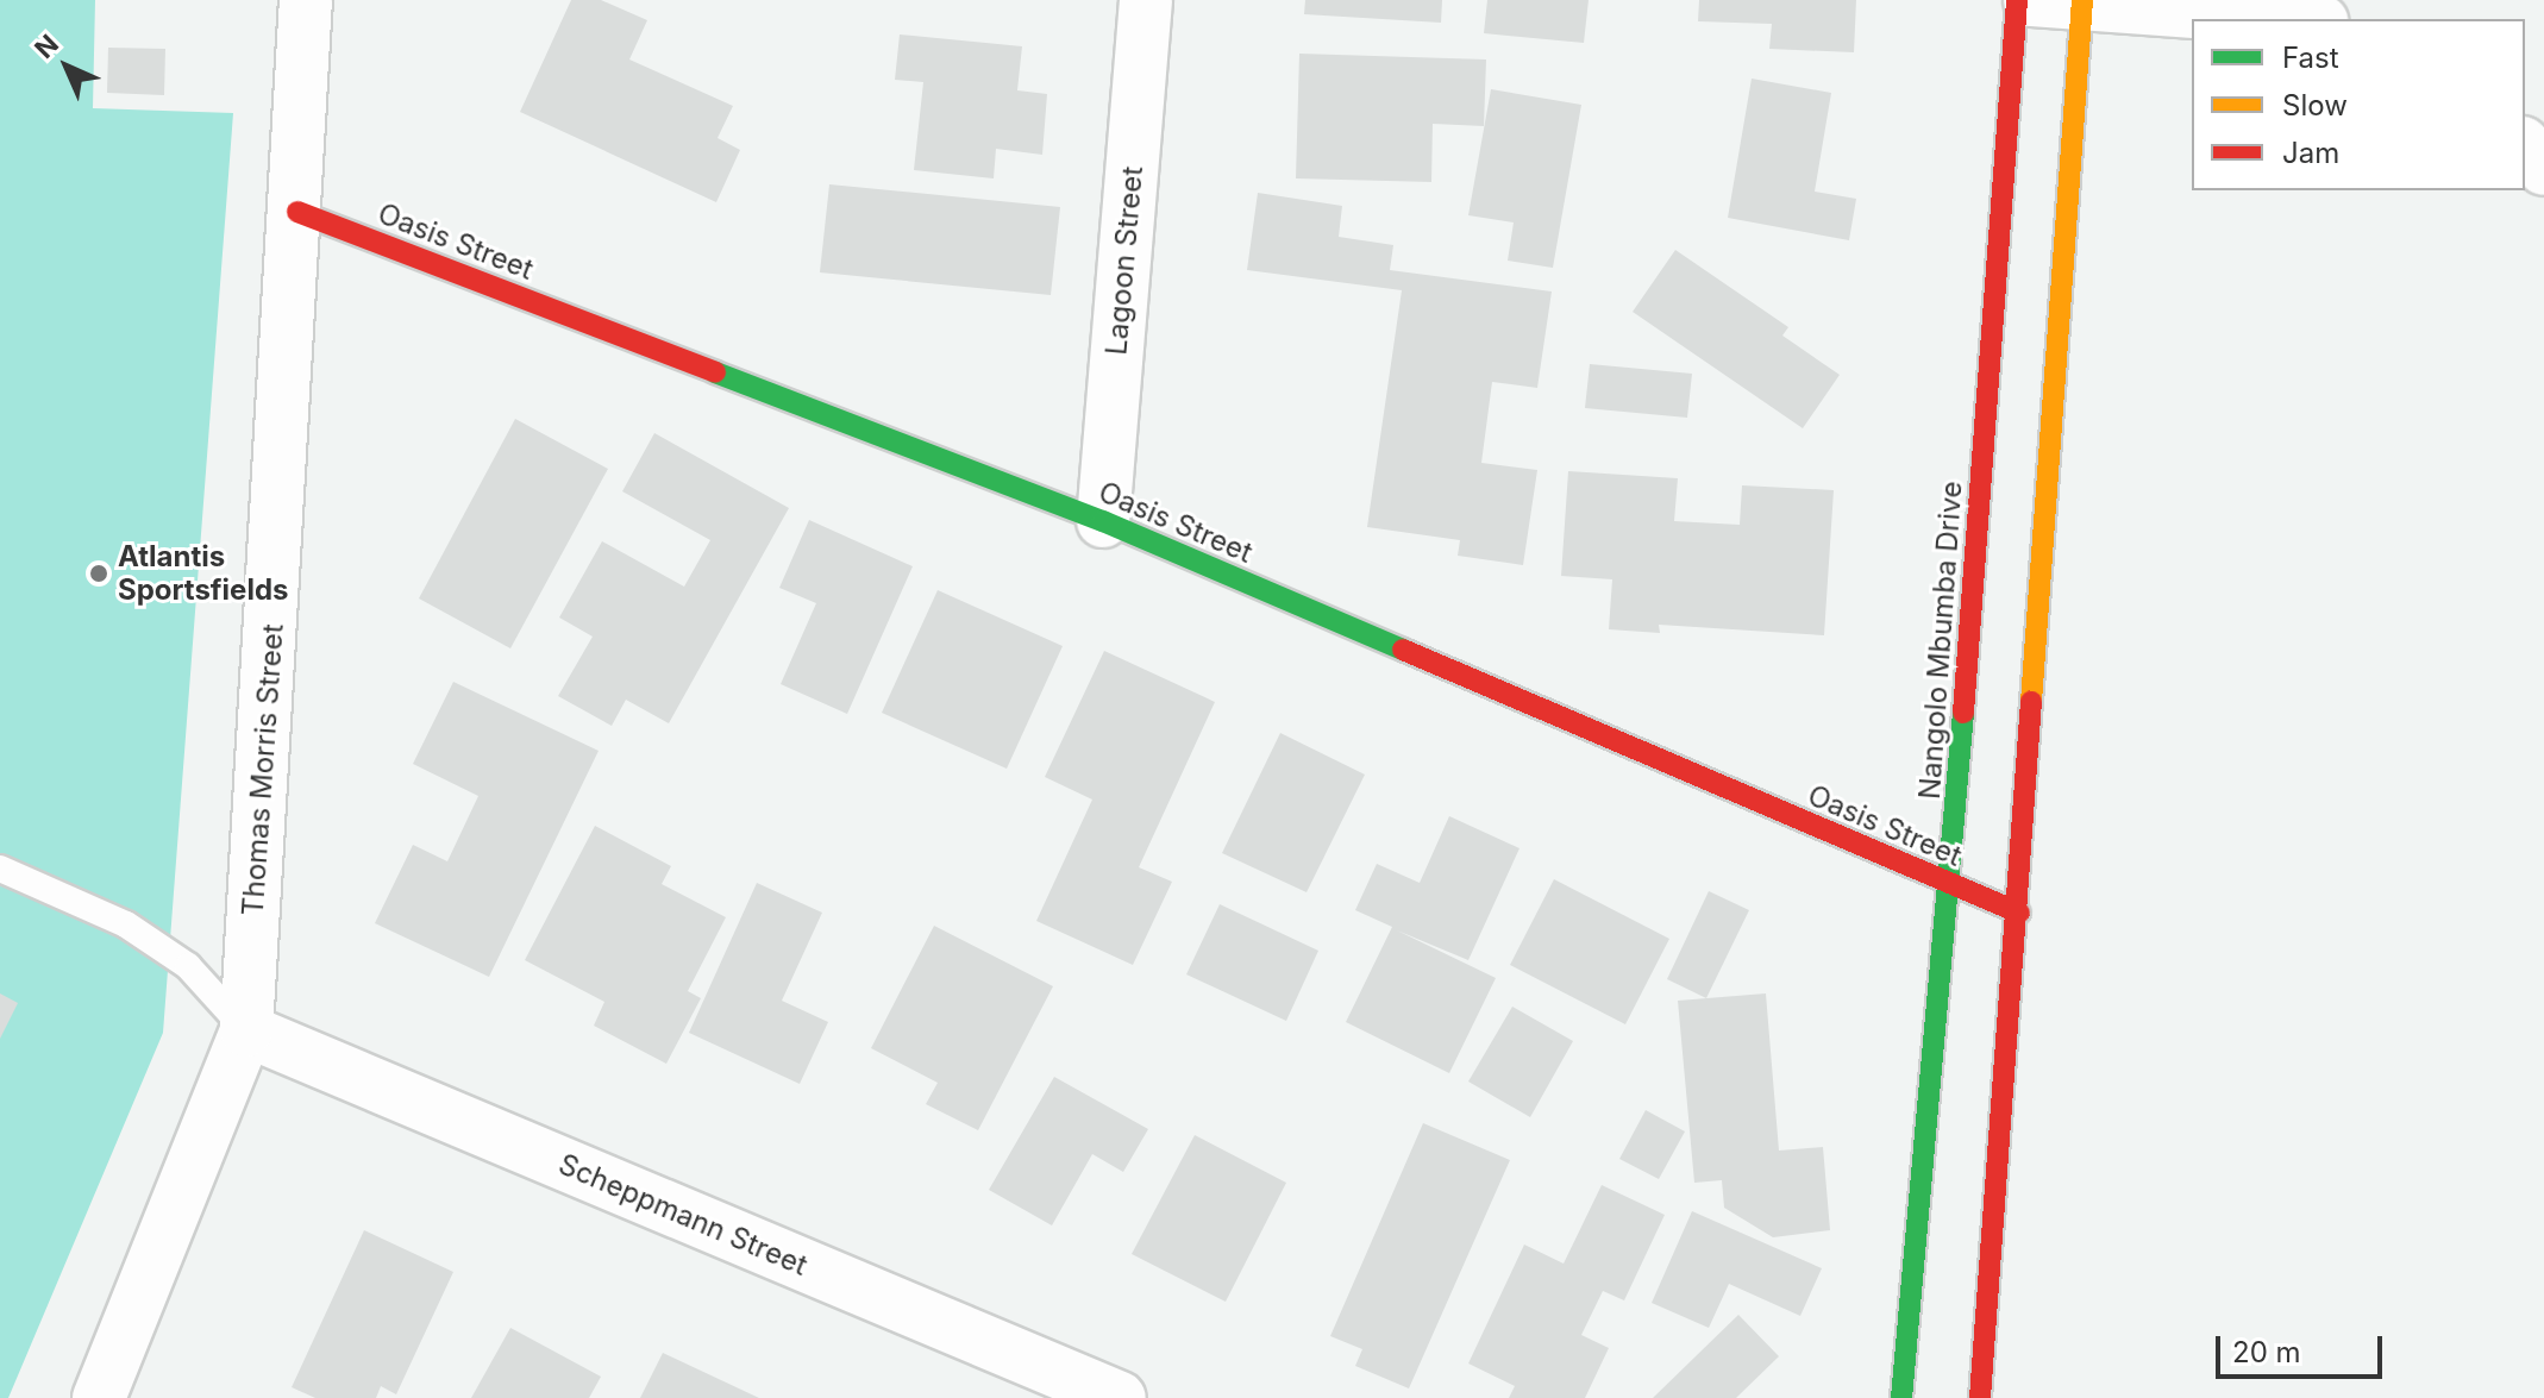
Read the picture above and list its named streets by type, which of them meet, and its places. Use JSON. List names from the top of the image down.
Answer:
{
  "streets": {
    "street": [
      "Oasis Street",
      "Lagoon Street",
      "Nangolo Mbumba Drive",
      "Thomas Morris Street",
      "Scheppmann Street"
    ]
  },
  "crossings": [
    ["Oasis Street", "Lagoon Street"],
    ["Oasis Street", "Nangolo Mbumba Drive"],
    ["Oasis Street", "Thomas Morris Street"],
    ["Thomas Morris Street", "Scheppmann Street"]
  ],
  "places": ["Atlantis Sportsfields"],
  "legend": ["Fast", "Slow", "Jam"],
  "scale_bar": "20 m",
  "north": "top left"
}
